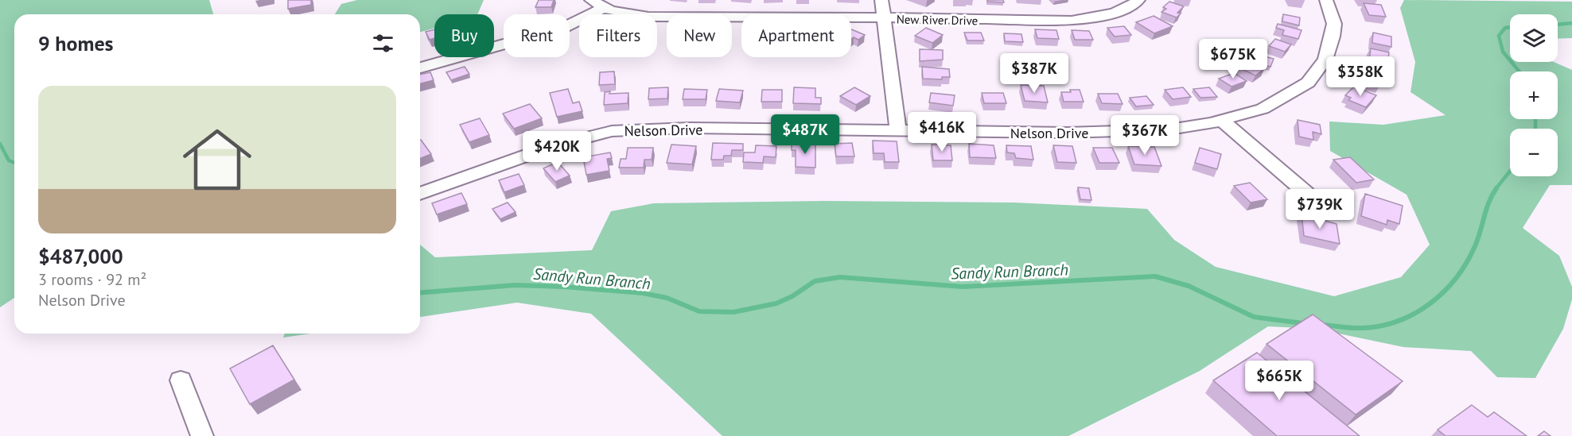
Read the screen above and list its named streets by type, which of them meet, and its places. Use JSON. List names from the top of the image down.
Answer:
{
  "streets": {
    "street": ["New River Drive", "Nelson Drive"]
  },
  "water": ["Sandy Run Branch"],
  "page": {
    "map_buttons": ["+", "−"],
    "chip": [
      "Buy",
      "Rent",
      "Filters",
      "New",
      "Apartment"
    ],
    "heading": "9 homes",
    "price": [
      "$675K",
      "$387K",
      "$358K",
      "$416K",
      "$487K",
      "$367K",
      "$420K",
      "$739K",
      "$665K"
    ],
    "list": [
      {
        "name": "$487,000",
        "note": "3 rooms · 92 m² · Nelson Drive"
      }
    ]
  }
}
